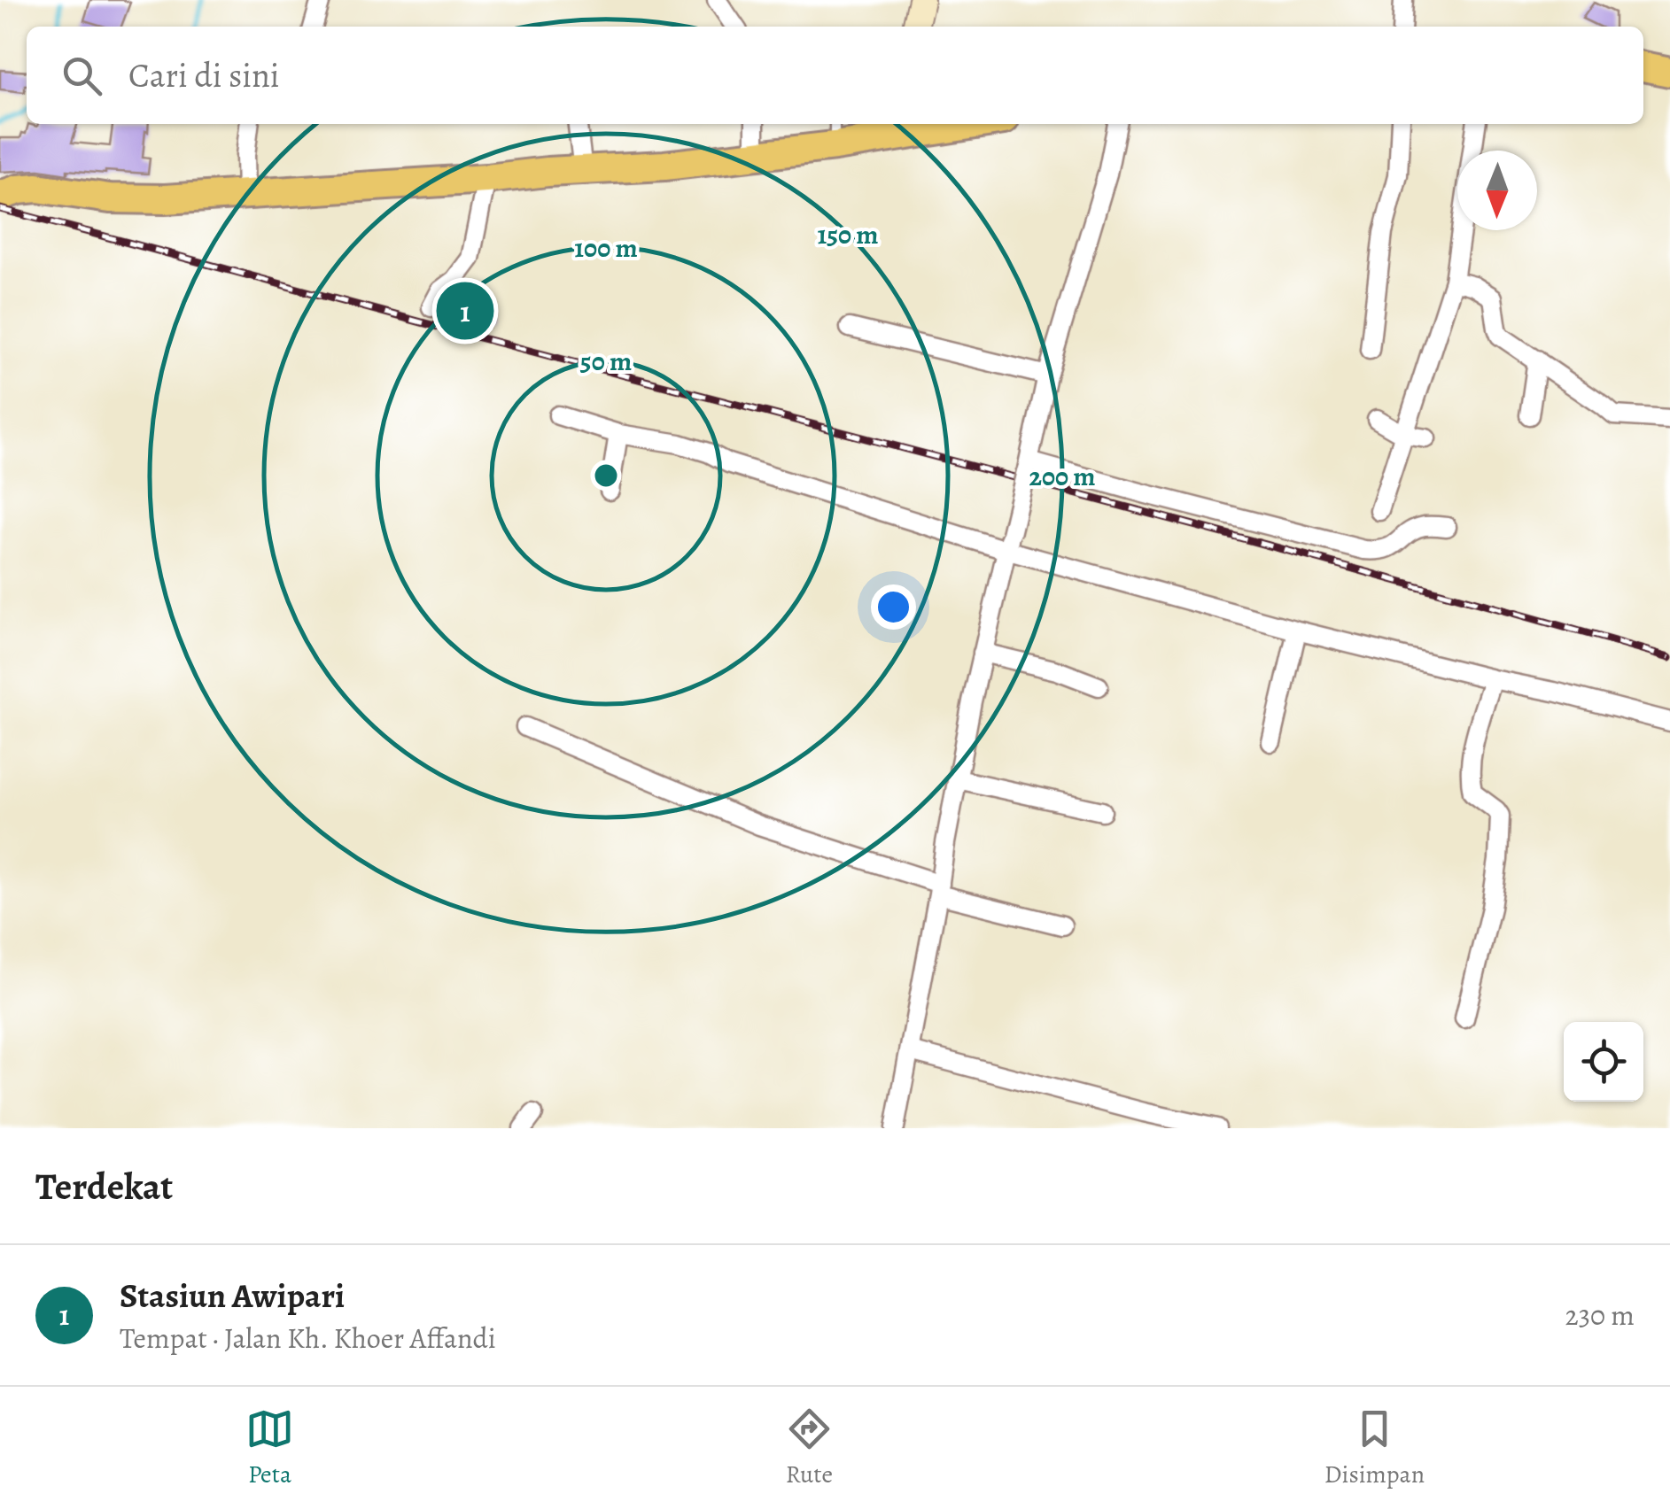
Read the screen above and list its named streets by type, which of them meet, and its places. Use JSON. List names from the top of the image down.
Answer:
{
  "north": "bottom",
  "page": {
    "search": "Cari di sini",
    "pins": "1",
    "heading": "Terdekat",
    "list": [
      {
        "mark": "1",
        "name": "Stasiun Awipari",
        "note": "Tempat · Jalan Kh. Khoer Affandi",
        "value": "230 m"
      }
    ],
    "nav": ["Peta", "Rute", "Disimpan"]
  },
  "rings": [
    "150 m",
    "100 m",
    "50 m",
    "200 m"
  ]
}
